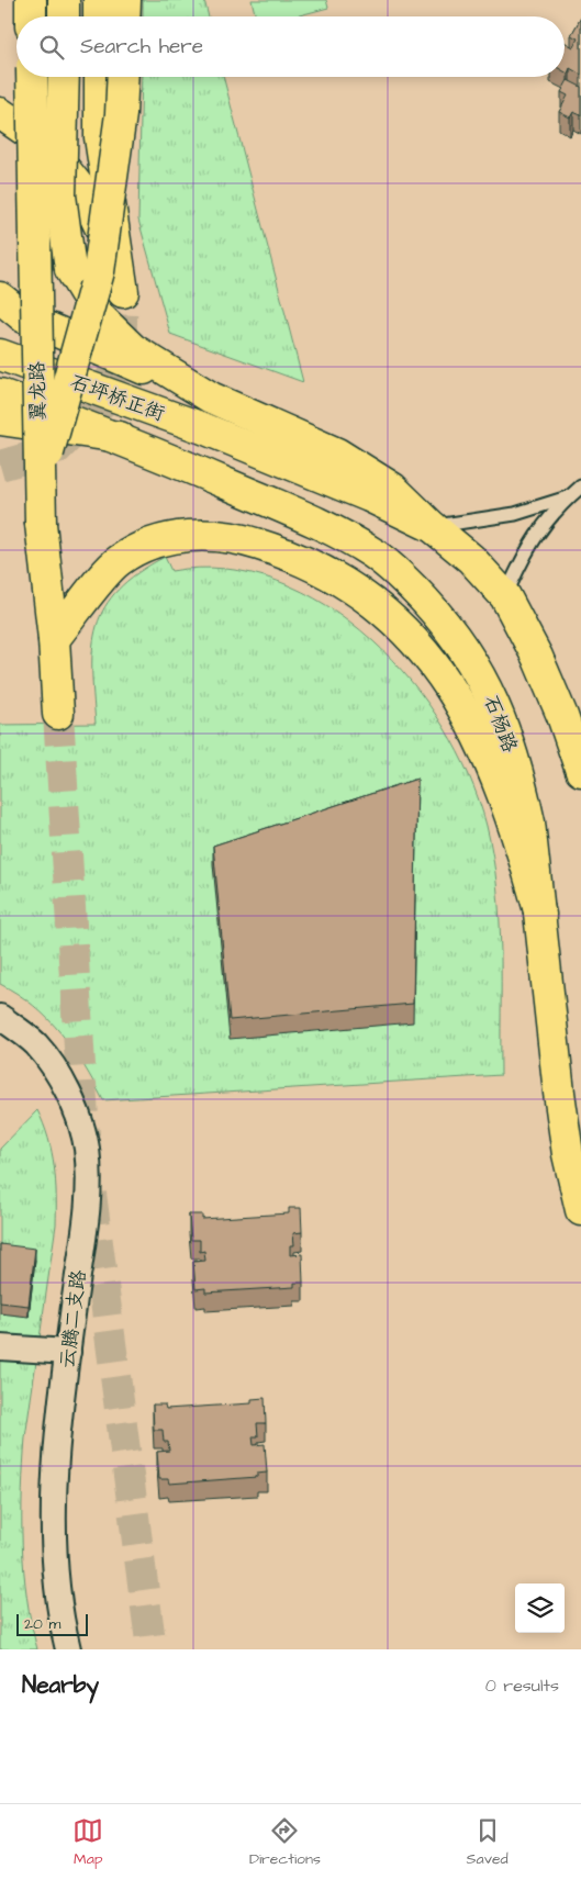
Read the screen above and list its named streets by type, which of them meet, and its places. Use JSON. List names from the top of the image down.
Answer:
{
  "streets": {
    "main road": ["翼龙路", "石坪桥正街", "石杨路"],
    "street": ["云腾二支路"]
  },
  "crossings": [
    ["石坪桥正街", "石杨路"]
  ],
  "scale_bar": "20 m",
  "page": {
    "search": "Search here",
    "scale": "20 m",
    "heading": ["Nearby", "0 results"],
    "nav": ["Map", "Directions", "Saved"]
  }
}
